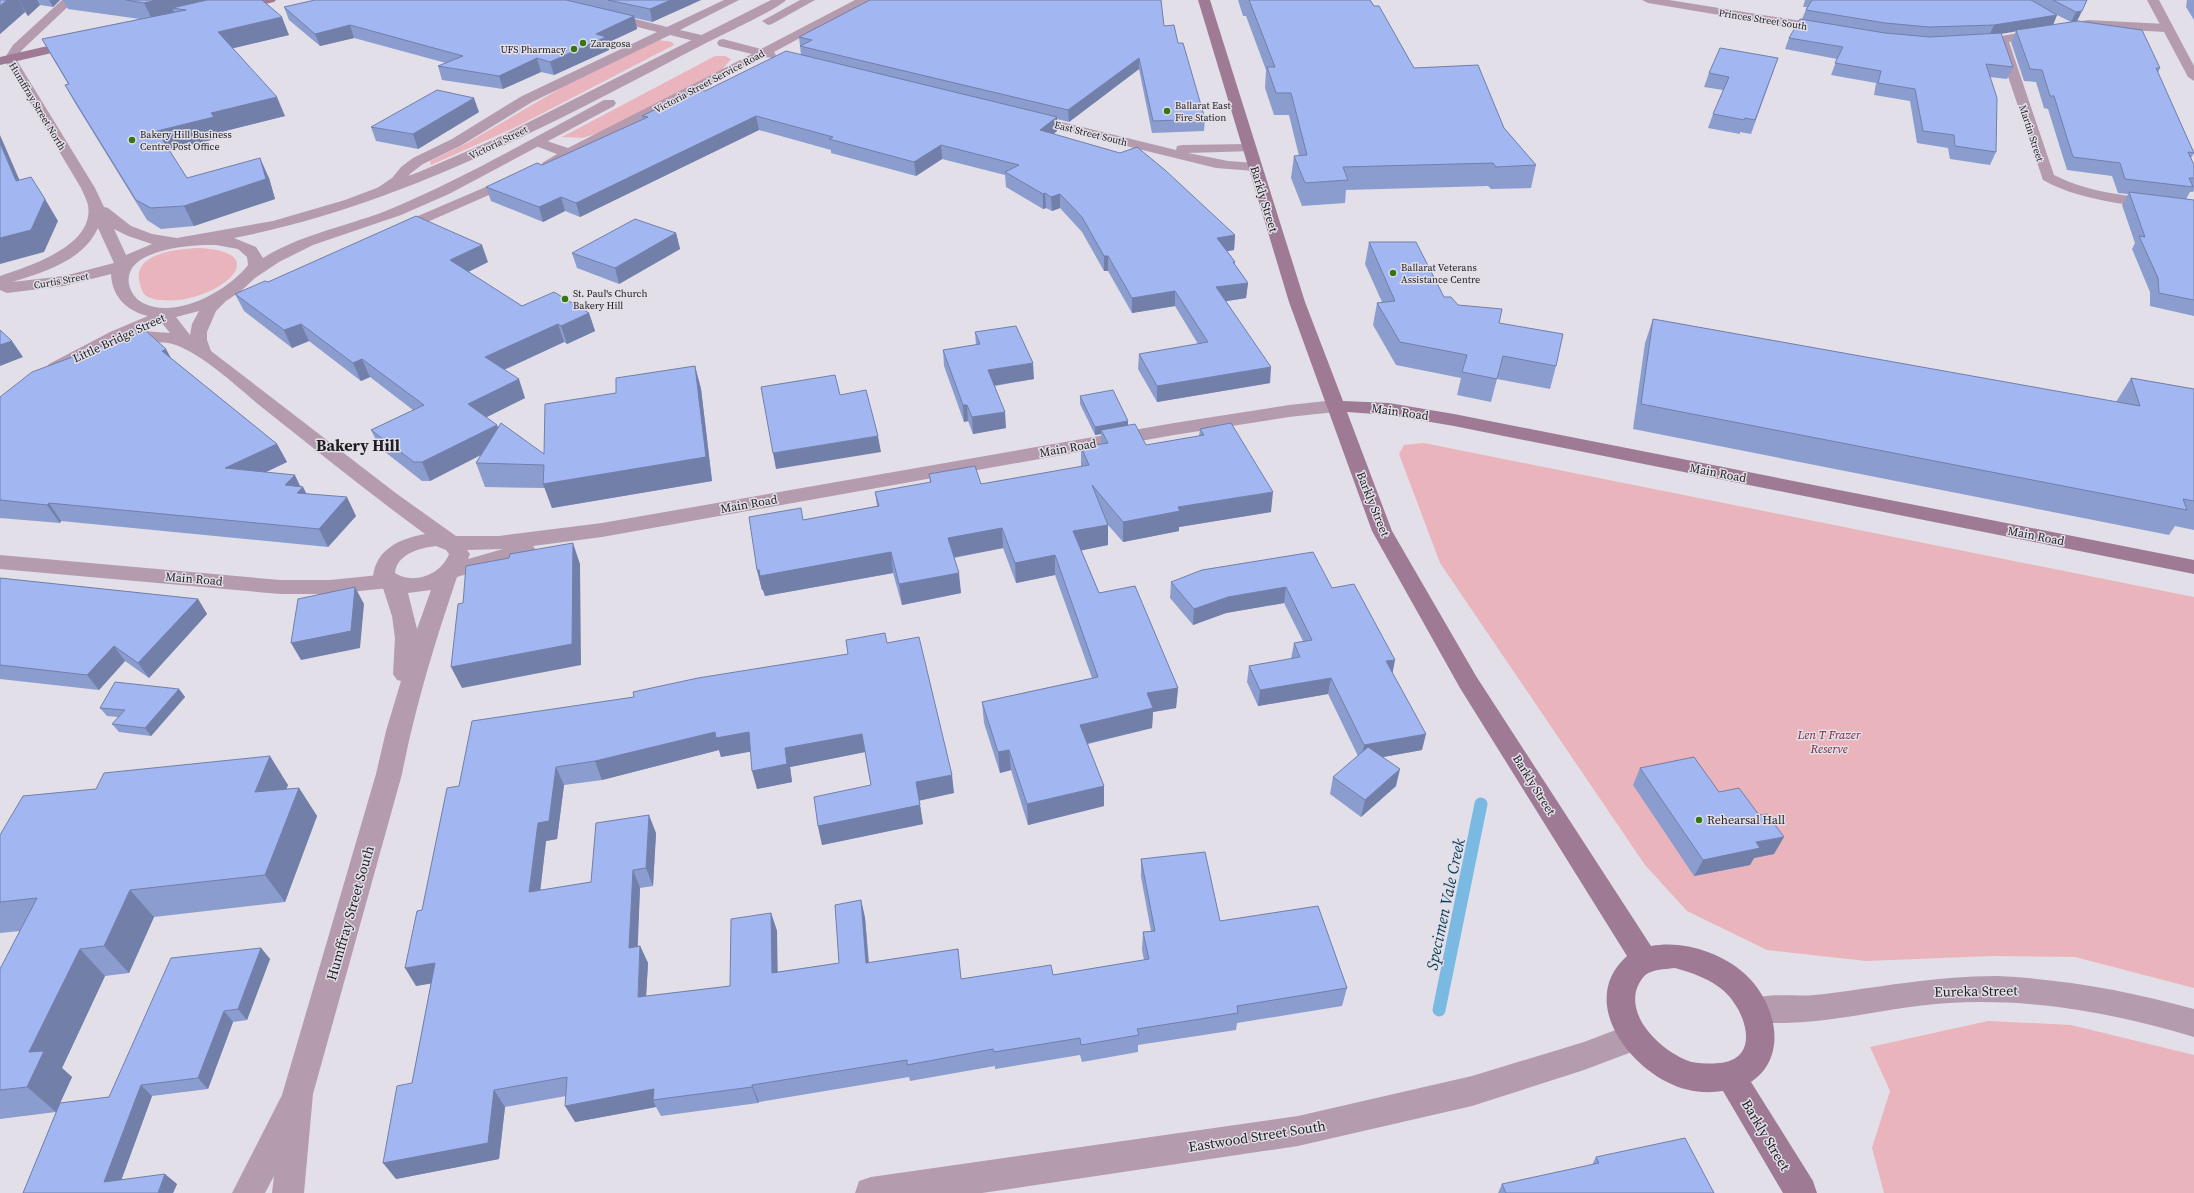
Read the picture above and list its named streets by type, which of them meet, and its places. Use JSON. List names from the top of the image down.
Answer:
{
  "streets": {
    "main road": ["Barkly Street", "Main Road"],
    "street": [
      "Princes Street South",
      "Victoria Street Service Road",
      "Humffray Street North",
      "East Street South",
      "Martin Street",
      "Victoria Street",
      "Curtis Street",
      "Little Bridge Street",
      "Humffray Street South",
      "Eureka Street",
      "Eastwood Street South"
    ]
  },
  "crossings": [
    ["Humffray Street North", "Victoria Street"],
    ["Humffray Street North", "Curtis Street"],
    ["East Street South", "Barkly Street"],
    ["Victoria Street", "Curtis Street"],
    ["Victoria Street", "Little Bridge Street"],
    ["Barkly Street", "Main Road"],
    ["Barkly Street", "Eureka Street"],
    ["Barkly Street", "Eastwood Street South"],
    ["Main Road", "Humffray Street South"],
    ["Eureka Street", "Eastwood Street South"]
  ],
  "districts": ["Bakery Hill"],
  "water": ["Specimen Vale Creek"],
  "parks": ["Len T Frazer Reserve"],
  "places": [
    "Zaragosa",
    "UFS Pharmacy",
    "Ballarat East Fire Station",
    "Bakery Hill Business Centre Post Office",
    "Ballarat Veterans Assistance Centre",
    "St. Paul's Church Bakery Hill",
    "Rehearsal Hall"
  ]
}
